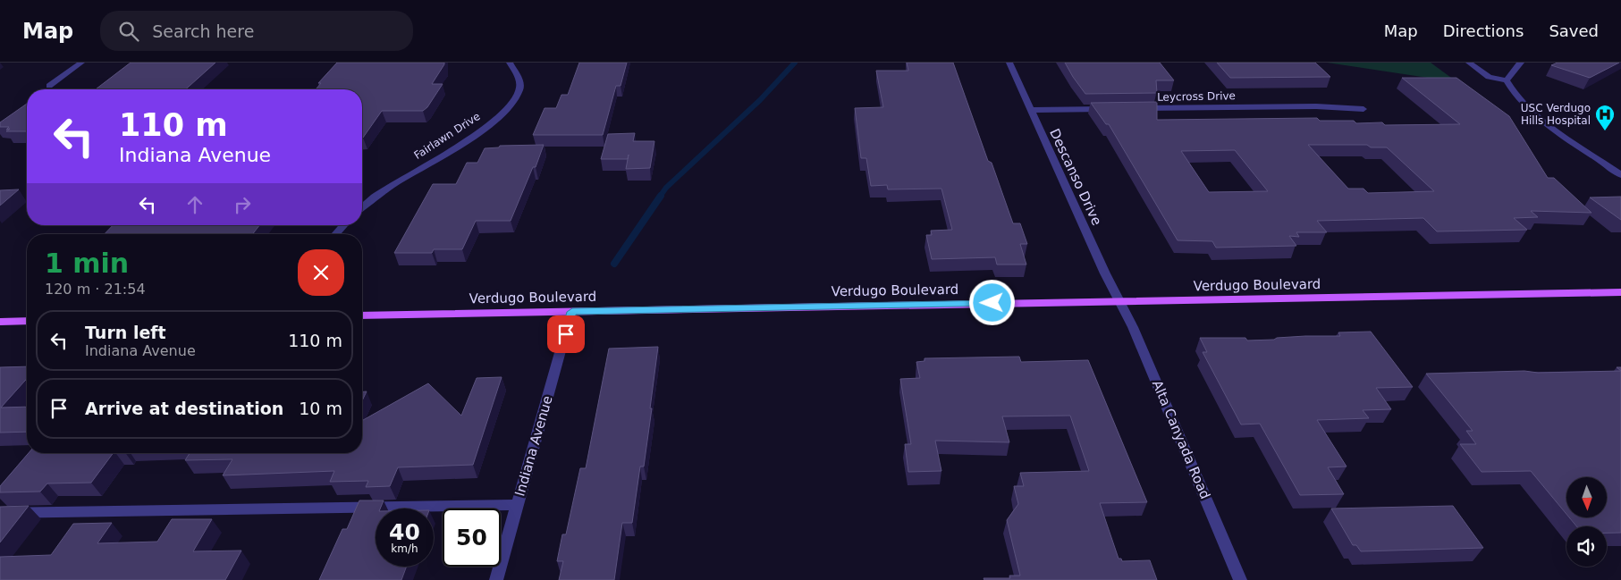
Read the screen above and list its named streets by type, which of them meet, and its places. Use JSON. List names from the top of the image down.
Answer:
{
  "streets": {
    "main road": ["Verdugo Boulevard"],
    "street": [
      "Leycross Drive",
      "Fairlawn Drive",
      "Descanso Drive",
      "Alta Canyada Road",
      "Indiana Avenue"
    ]
  },
  "crossings": [
    ["Descanso Drive", "Verdugo Boulevard"],
    ["Descanso Drive", "Alta Canyada Road"],
    ["Verdugo Boulevard", "Alta Canyada Road"],
    ["Verdugo Boulevard", "Indiana Avenue"]
  ],
  "places": {
    "hospital": ["USC Verdugo Hills Hospital"]
  },
  "north": "bottom",
  "page": {
    "header": "Map",
    "search": "Search here",
    "nav": ["Map", "Directions", "Saved"],
    "turn": ["110 m", "Indiana Avenue"],
    "heading": ["1 min", "120 m · 21:54"],
    "list": [
      {
        "name": "Turn left",
        "note": "Indiana Avenue",
        "value": "110 m"
      },
      {
        "name": "Arrive at destination",
        "value": "10 m"
      }
    ],
    "speed": "40 km/h",
    "limit": "50"
  }
}
